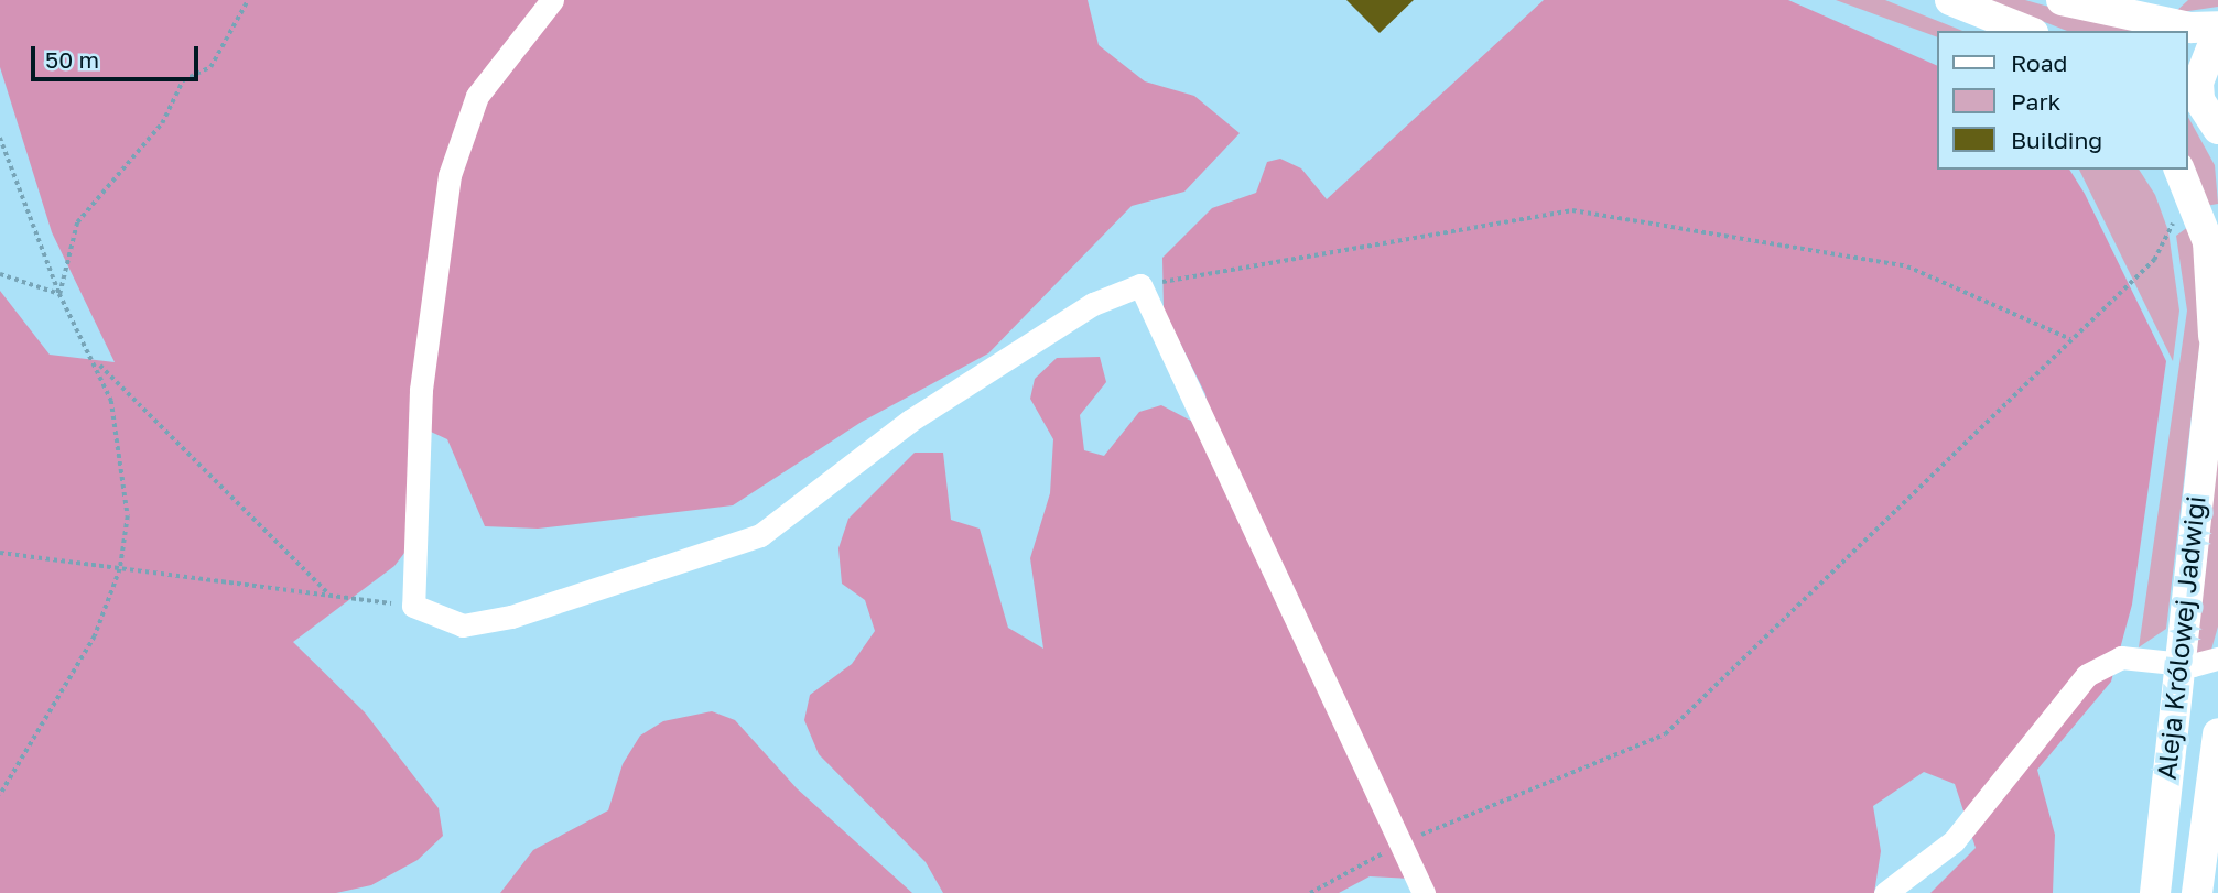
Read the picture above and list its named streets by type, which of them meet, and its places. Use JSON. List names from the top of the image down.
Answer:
{
  "streets": {
    "main road": ["Aleja Królowej Jadwigi"]
  },
  "legend": ["Road", "Park", "Building"],
  "scale_bar": "50 m"
}
